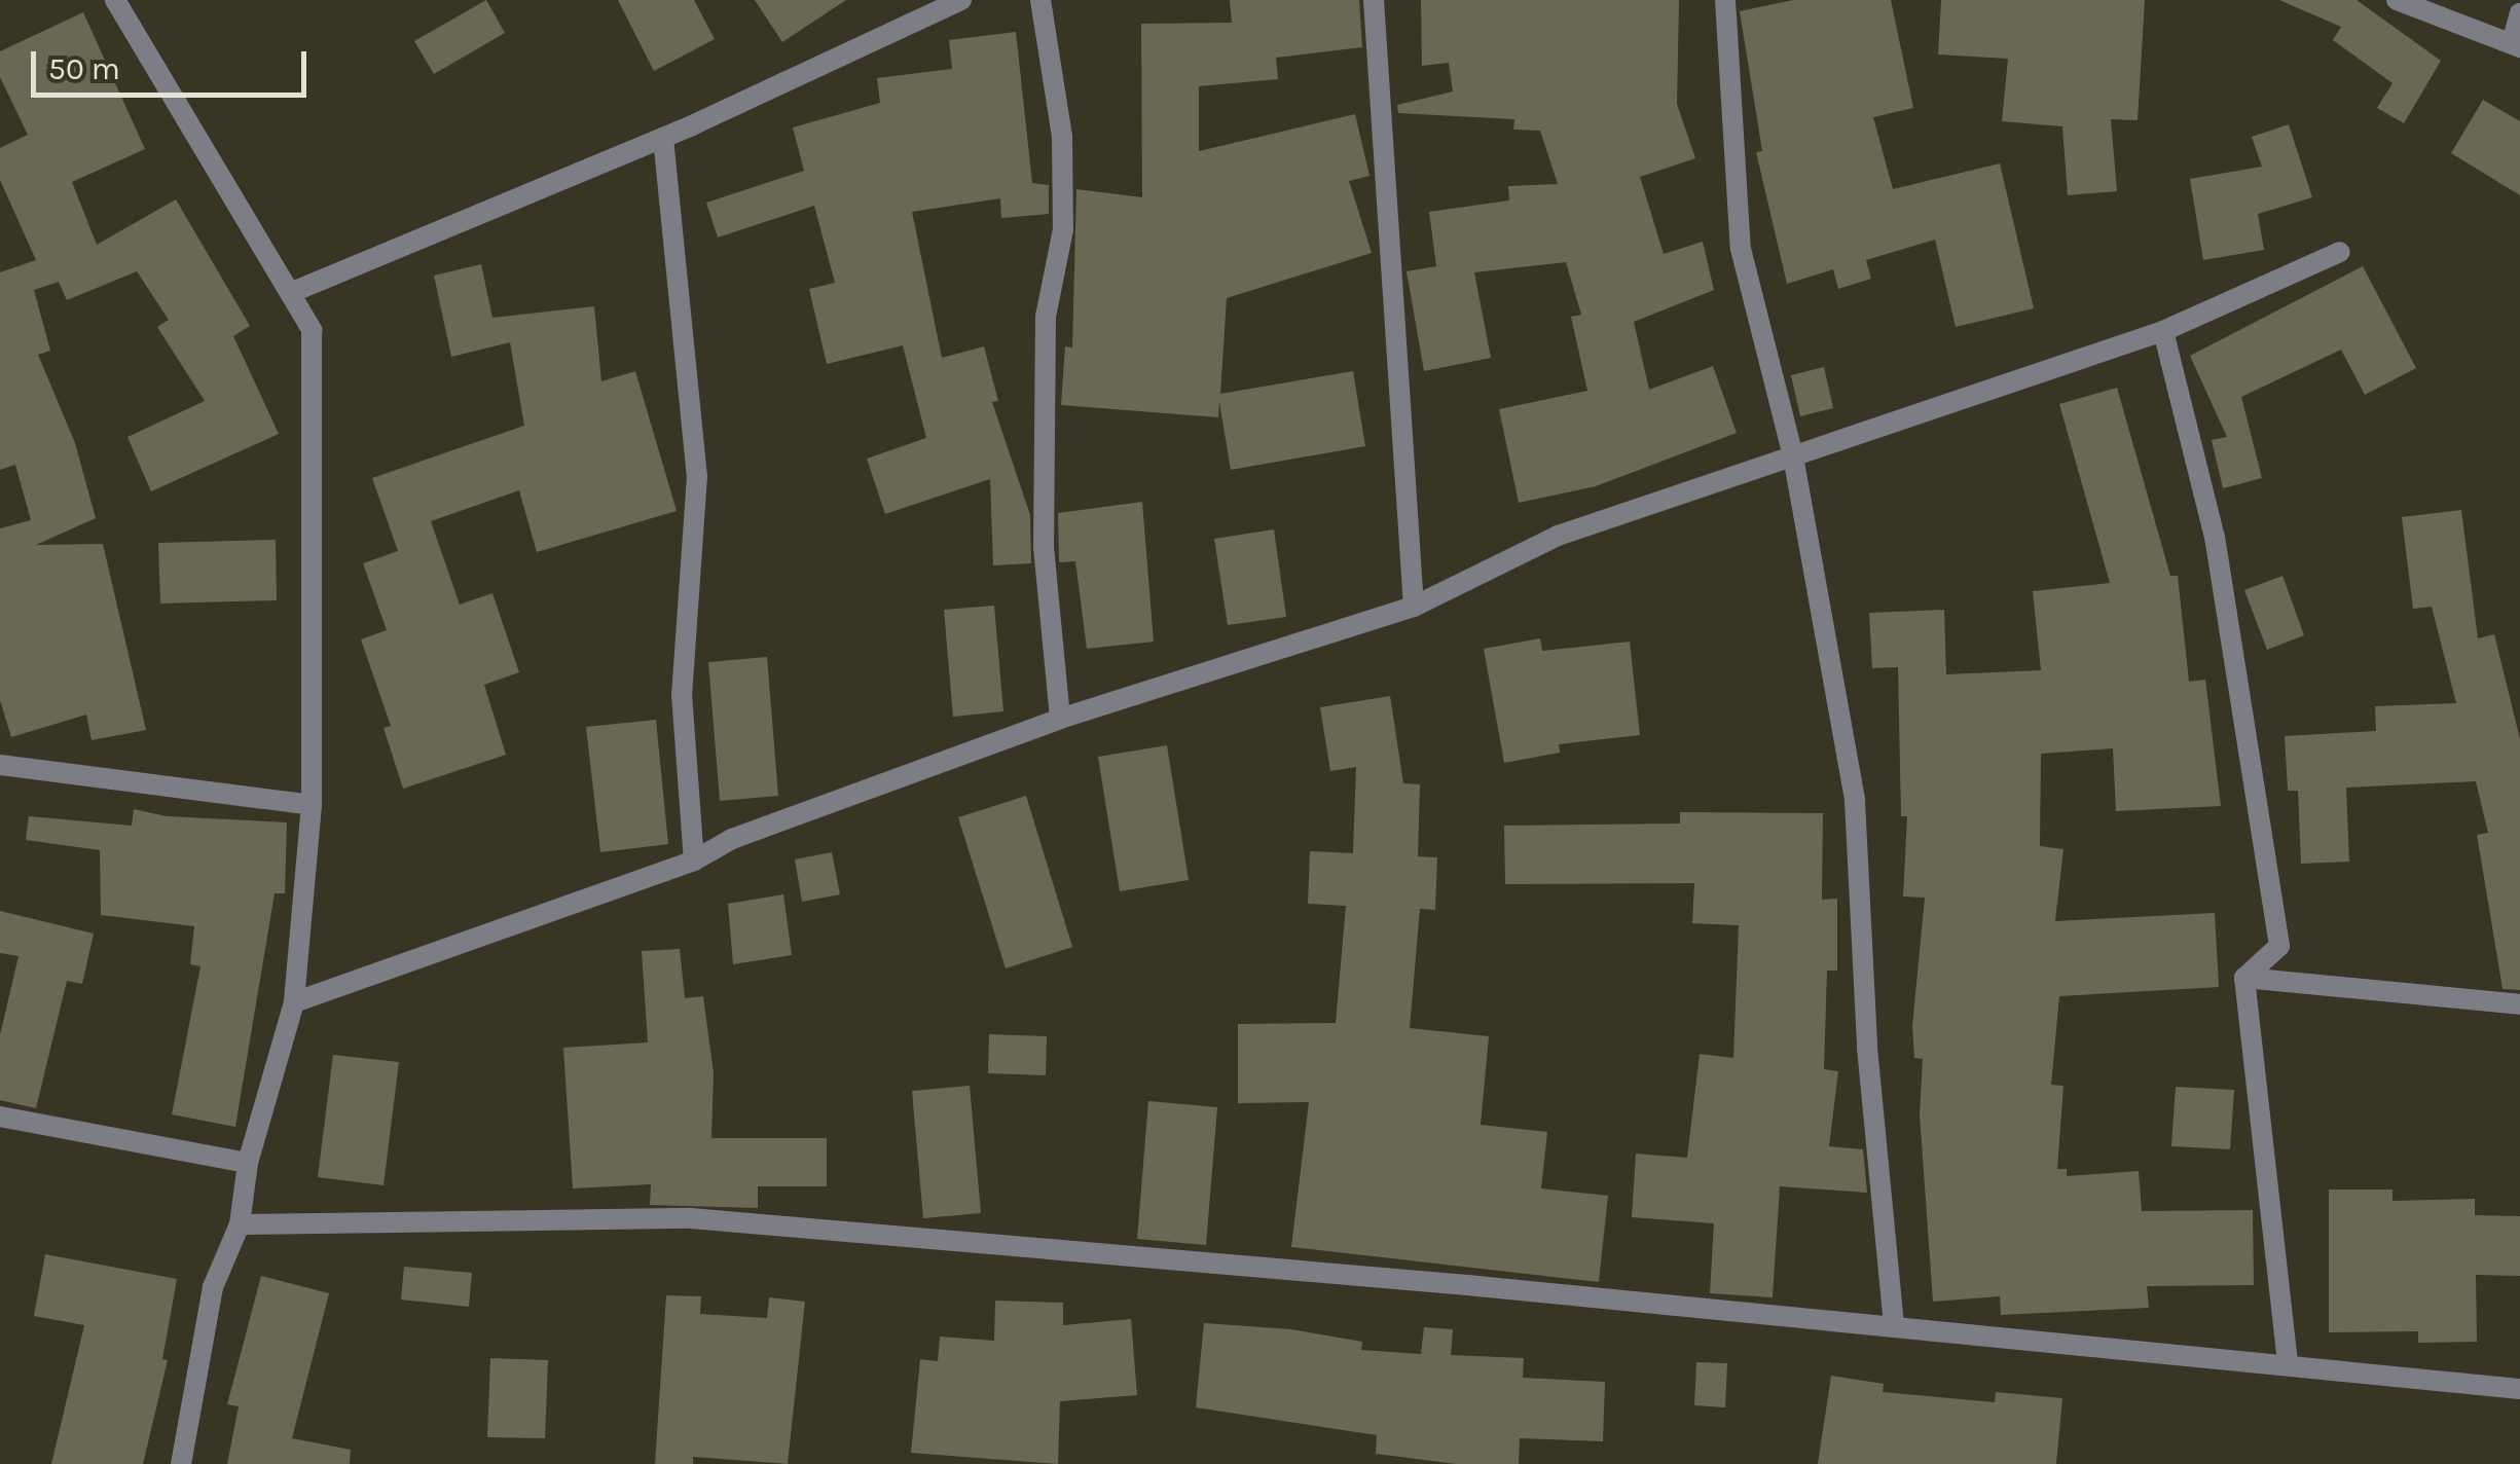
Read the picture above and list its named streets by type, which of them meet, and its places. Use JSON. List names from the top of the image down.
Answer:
{
  "scale_bar": "50 m"
}
